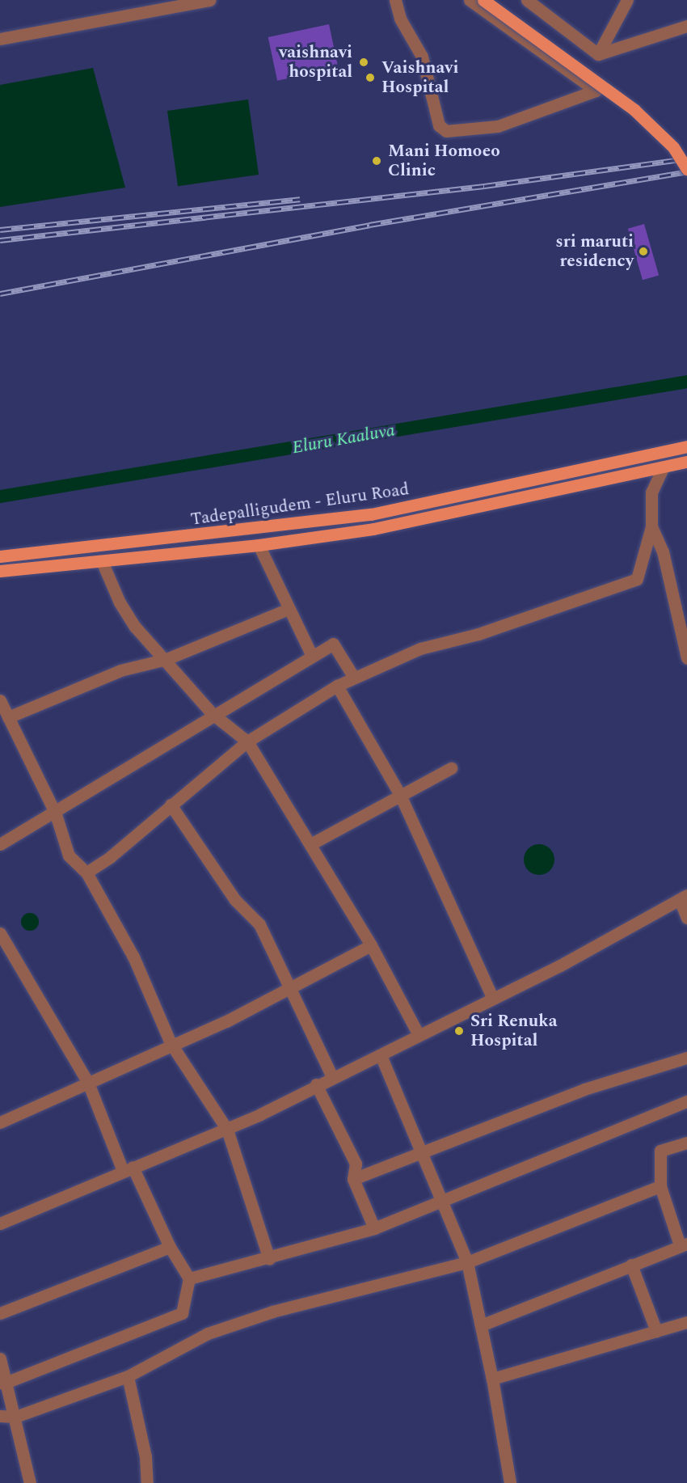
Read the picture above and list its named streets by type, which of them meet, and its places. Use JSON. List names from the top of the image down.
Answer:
{
  "streets": {
    "main road": ["Tadepalligudem - Eluru Road"]
  },
  "water": ["Eluru Kaaluva"],
  "places": [
    "vaishnavi hospital",
    "Vaishnavi Hospital",
    "Mani Homoeo Clinic",
    "sri maruti residency",
    "Sri Renuka Hospital"
  ]
}
